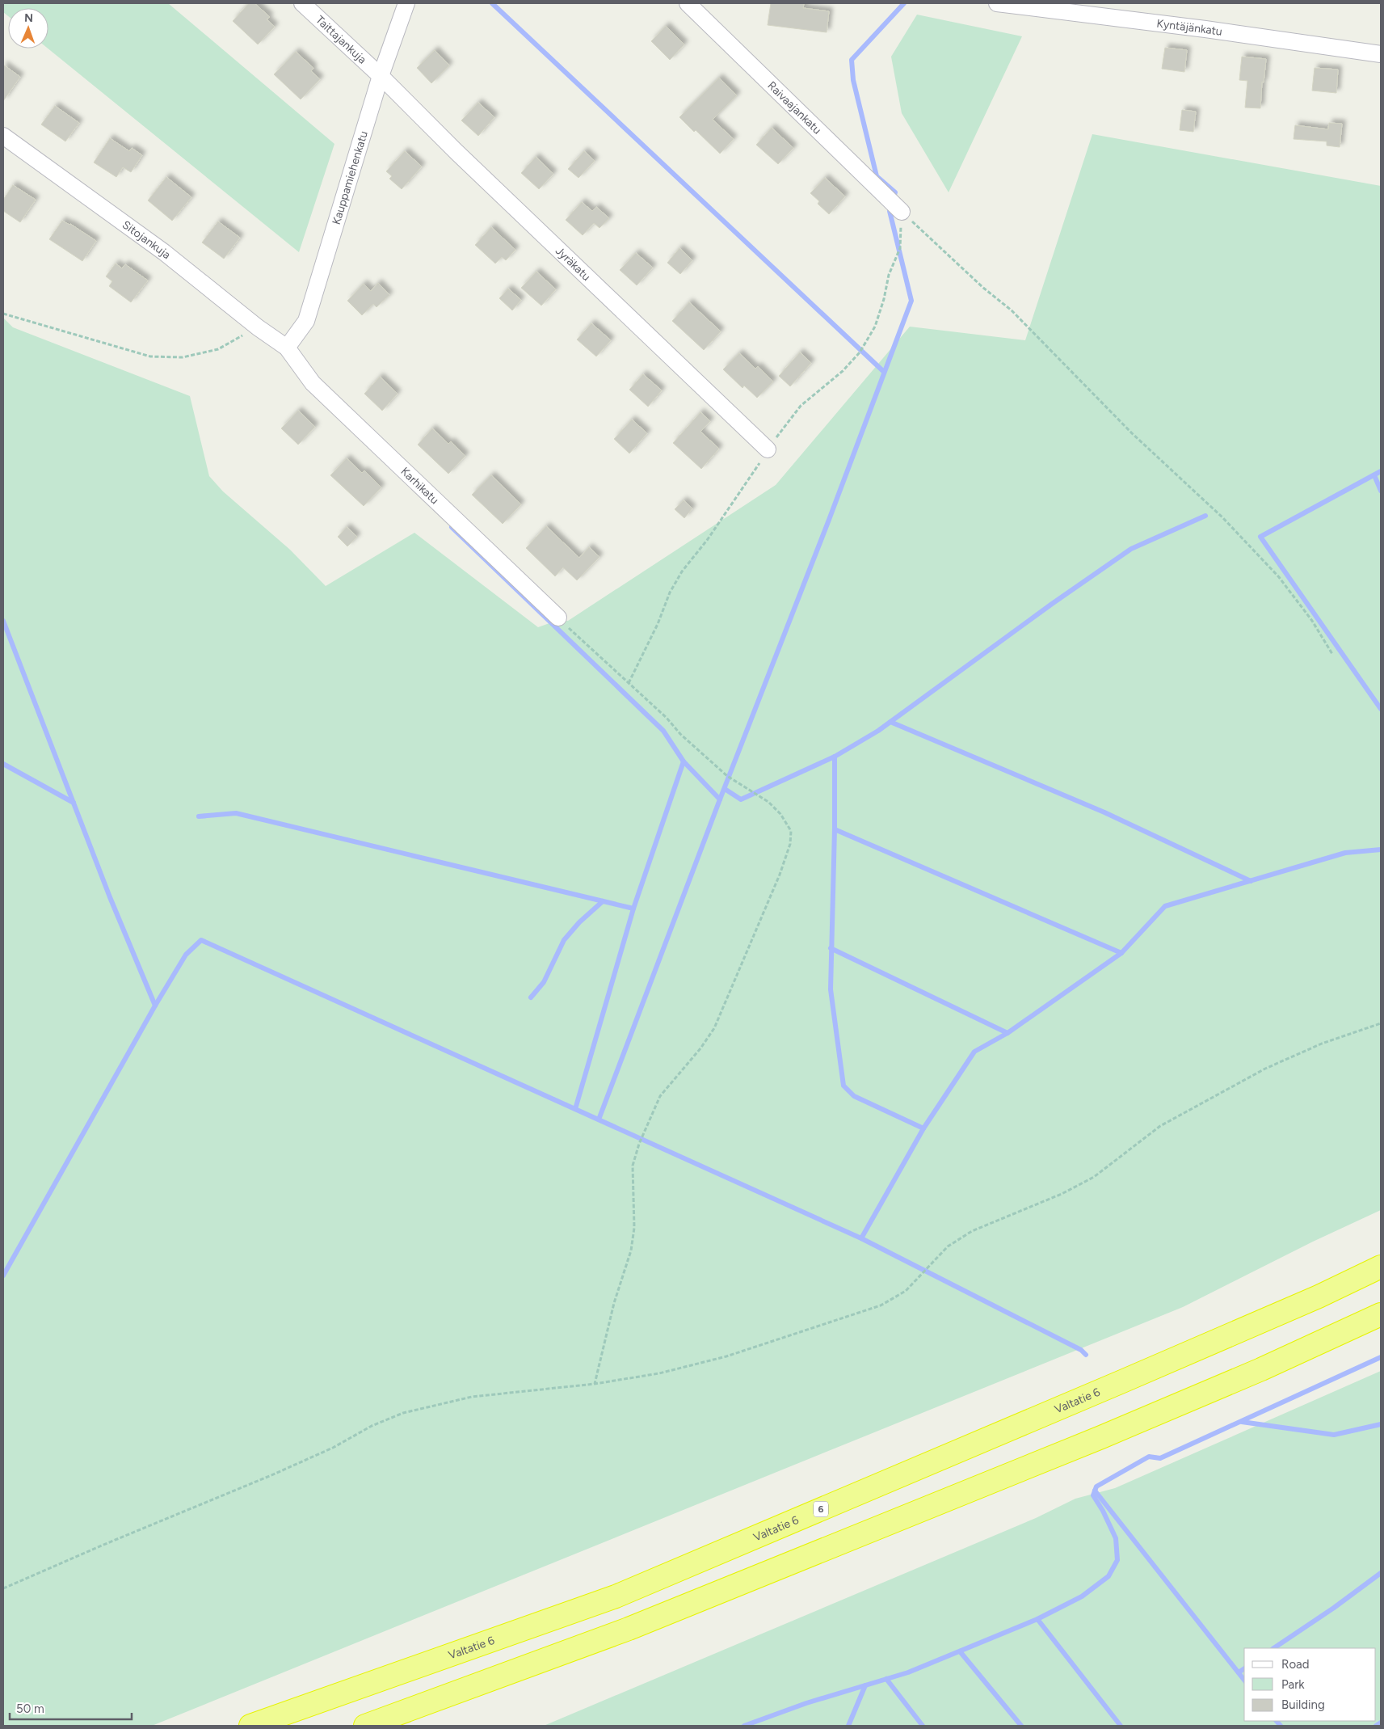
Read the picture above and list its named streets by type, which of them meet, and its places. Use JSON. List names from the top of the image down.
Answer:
{
  "streets": {
    "highway": ["Valtatie 6", "6"],
    "street": [
      "Kyntäjänkatu",
      "Taittajankuja",
      "Raivaajankatu",
      "Kauppamiehenkatu",
      "Sitojankuja",
      "Jyräkatu",
      "Karhikatu"
    ]
  },
  "crossings": [
    ["Taittajankuja", "Kauppamiehenkatu"],
    ["Taittajankuja", "Jyräkatu"],
    ["Kauppamiehenkatu", "Sitojankuja"],
    ["Kauppamiehenkatu", "Jyräkatu"],
    ["Kauppamiehenkatu", "Karhikatu"],
    ["Sitojankuja", "Karhikatu"]
  ],
  "legend": ["Road", "Park", "Building"],
  "scale_bar": "50 m",
  "north": "top"
}
